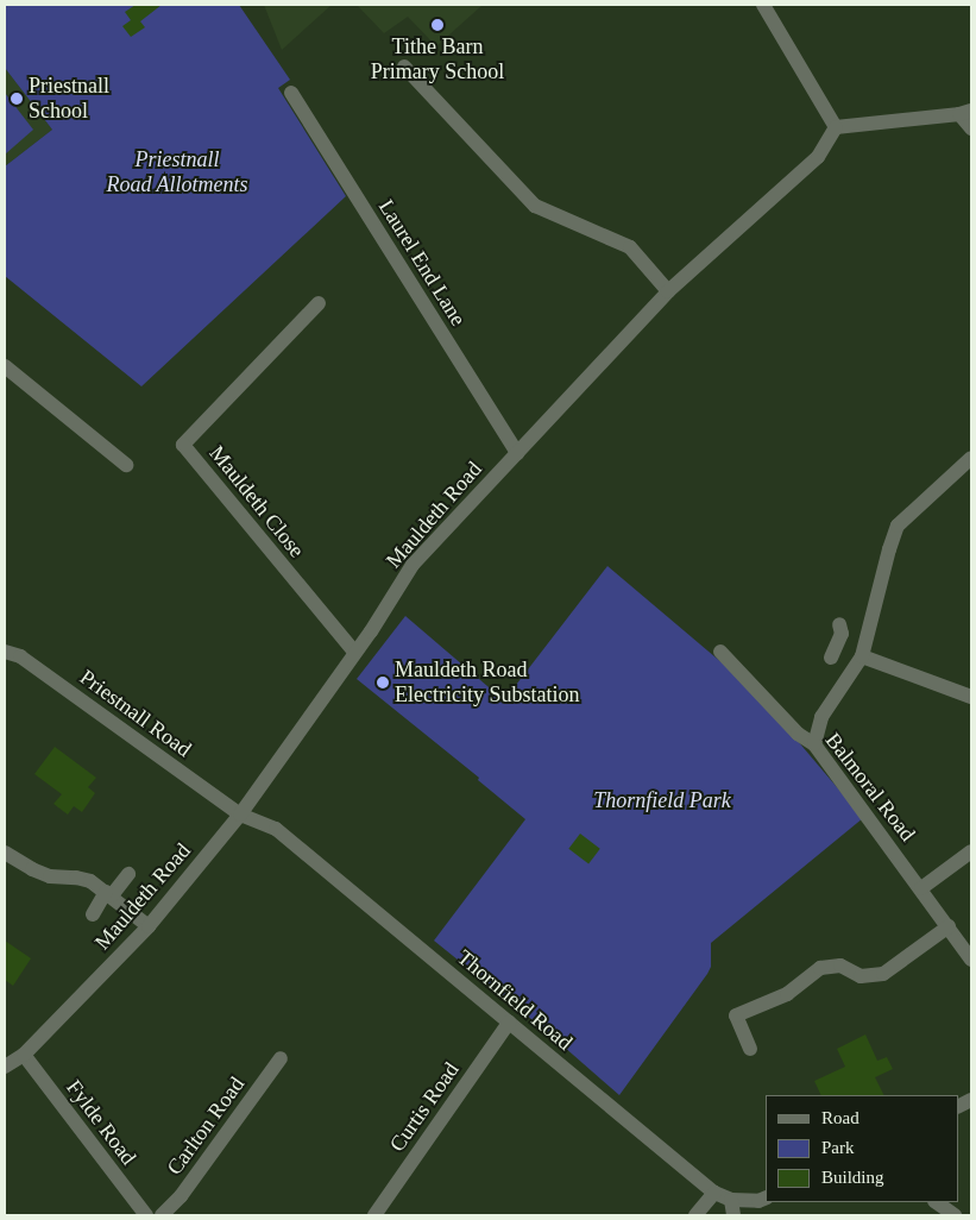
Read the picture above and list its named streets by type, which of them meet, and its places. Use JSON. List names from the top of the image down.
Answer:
{
  "streets": {
    "street": [
      "Laurel End Lane",
      "Mauldeth Close",
      "Mauldeth Road",
      "Priestnall Road",
      "Balmoral Road",
      "Thornfield Road",
      "Curtis Road",
      "Fylde Road",
      "Carlton Road"
    ]
  },
  "crossings": [
    ["Laurel End Lane", "Mauldeth Road"],
    ["Mauldeth Close", "Mauldeth Road"],
    ["Mauldeth Road", "Priestnall Road"],
    ["Mauldeth Road", "Thornfield Road"],
    ["Mauldeth Road", "Fylde Road"],
    ["Priestnall Road", "Thornfield Road"],
    ["Thornfield Road", "Curtis Road"]
  ],
  "parks": ["Priestnall Road Allotments", "Thornfield Park"],
  "places": ["Tithe Barn Primary School", "Priestnall School", "Mauldeth Road Electricity Substation"],
  "legend": ["Road", "Park", "Building"]
}
